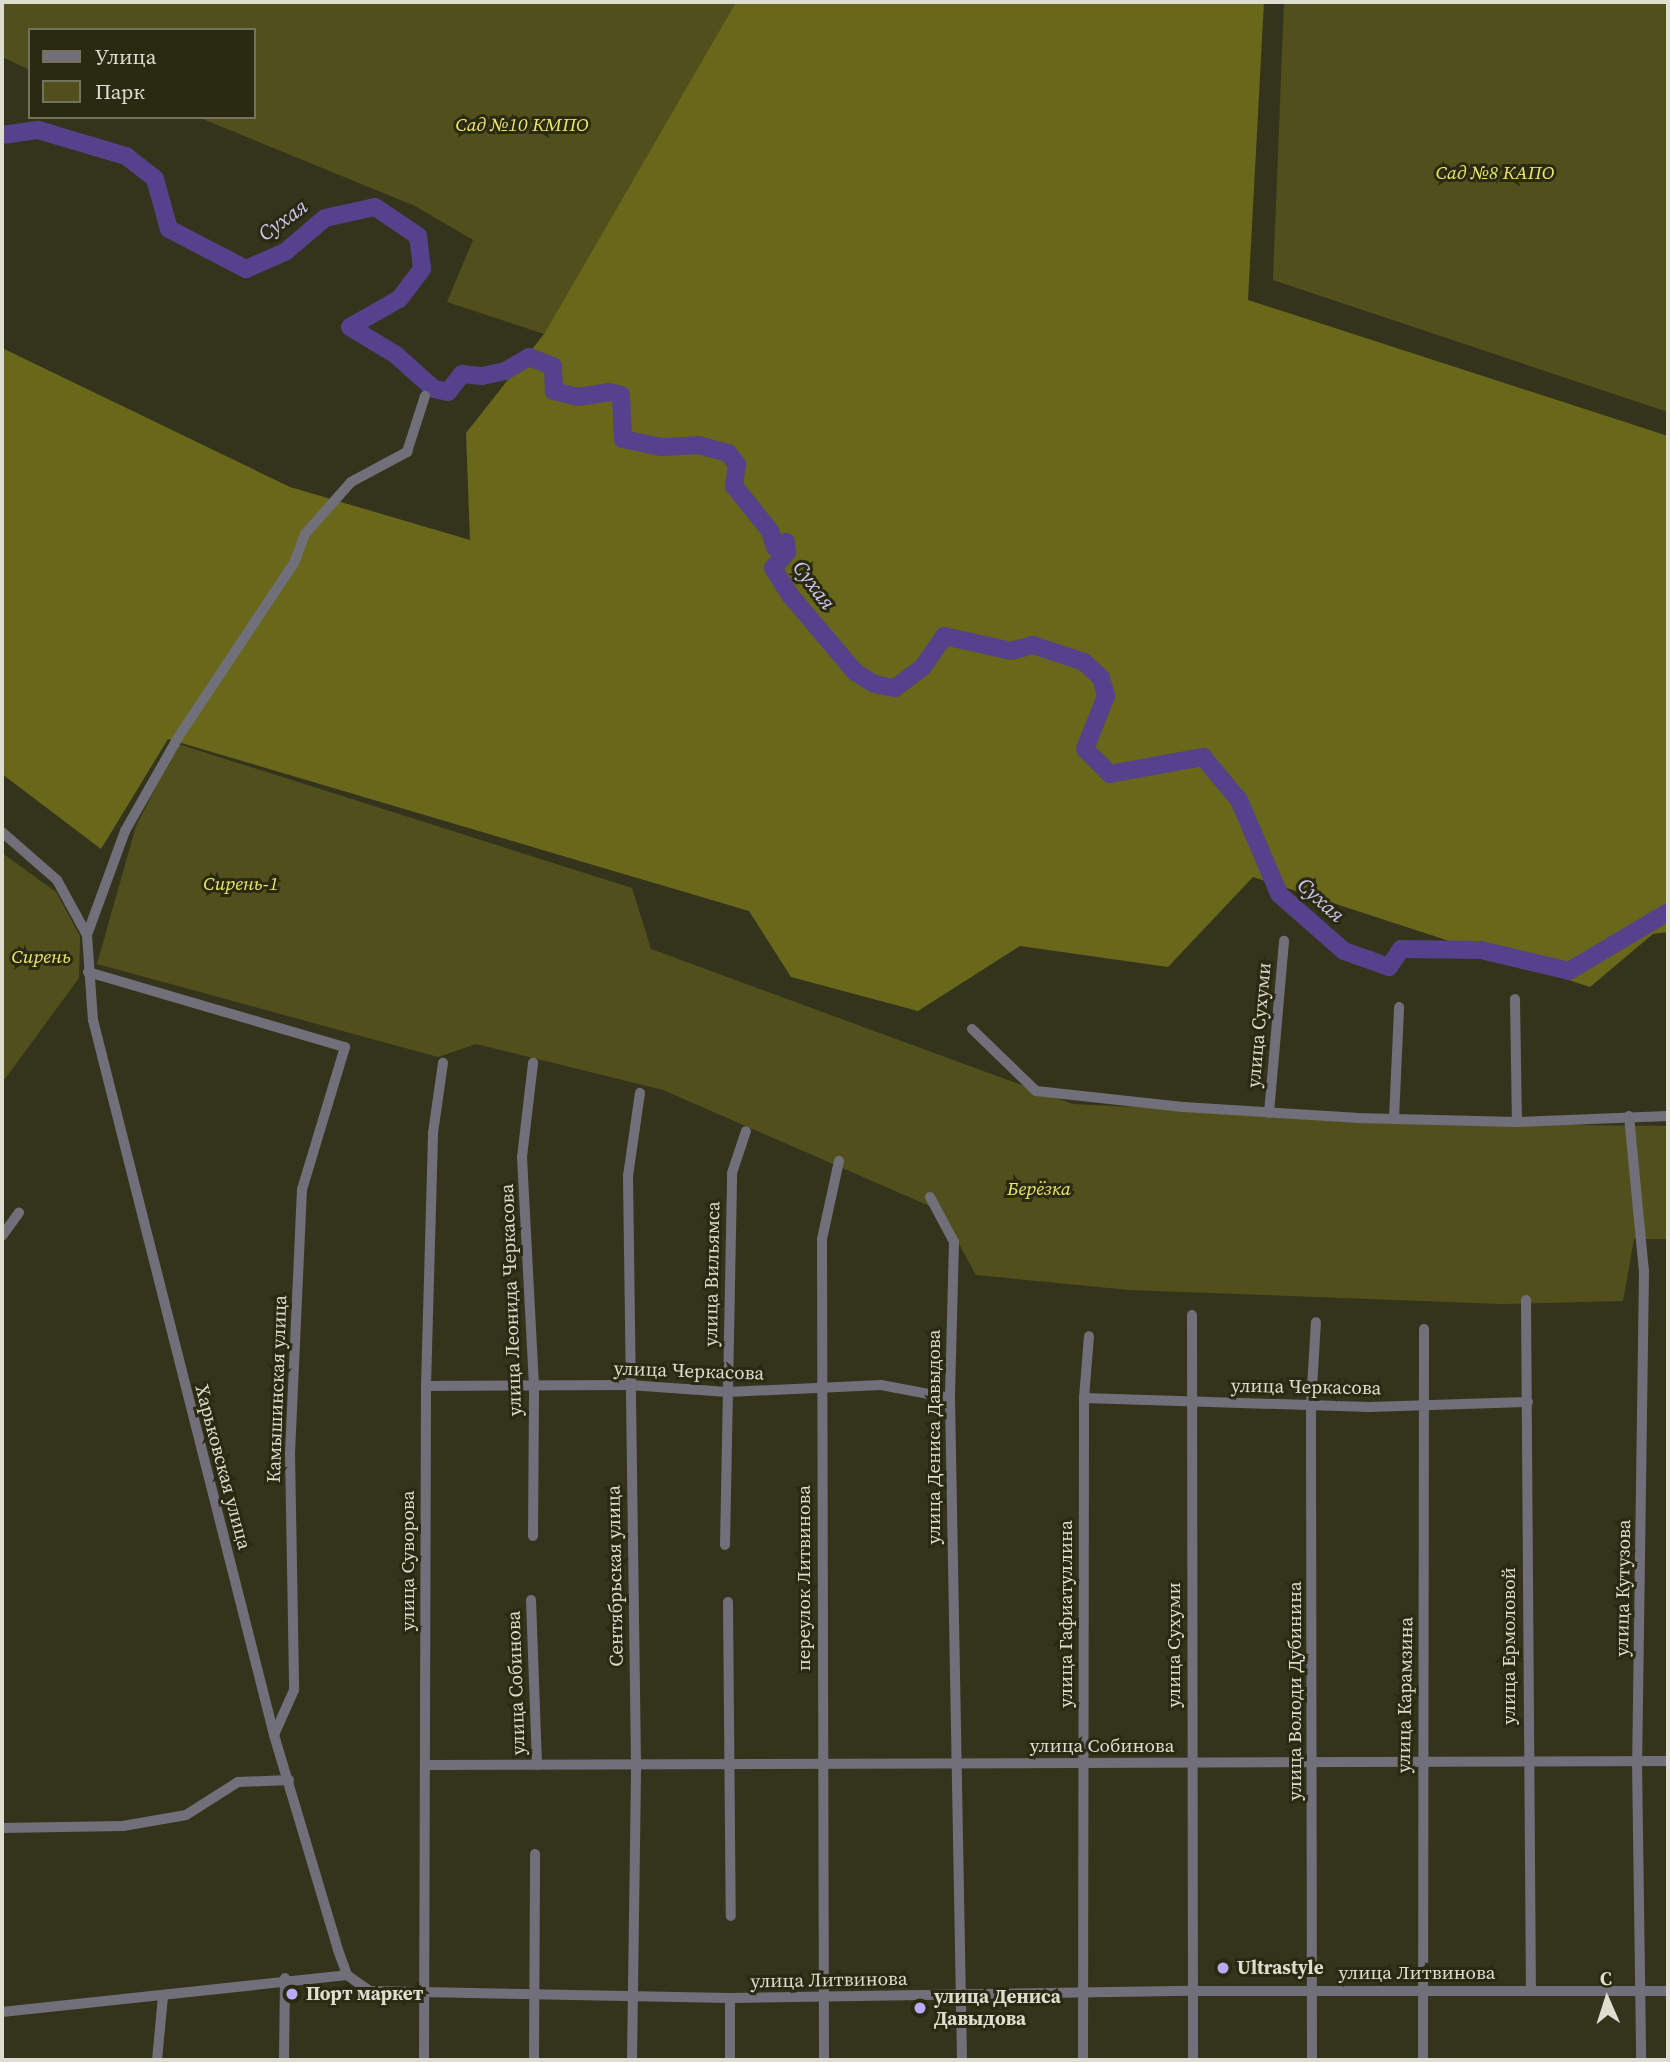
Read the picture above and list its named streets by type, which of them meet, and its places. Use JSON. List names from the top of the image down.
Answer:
{
  "streets": {
    "street": [
      "улица Сухуми",
      "улица Вильямса",
      "улица Леонида Черкасова",
      "улица Черкасова",
      "Камышинская улица",
      "улица Дениса Давыдова",
      "Харьковская улица",
      "улица Суворова",
      "Сентябрьская улица",
      "переулок Литвинова",
      "улица Кутузова",
      "улица Гафиатуллина",
      "улица Ермоловой",
      "улица Собинова",
      "улица Володи Дубинина",
      "улица Карамзина",
      "улица Литвинова"
    ]
  },
  "crossings": [
    ["улица Сухуми", "улица Черкасова"],
    ["улица Сухуми", "улица Собинова"],
    ["улица Сухуми", "улица Литвинова"],
    ["улица Вильямса", "улица Черкасова"],
    ["улица Леонида Черкасова", "улица Черкасова"],
    ["улица Черкасова", "улица Дениса Давыдова"],
    ["улица Черкасова", "улица Суворова"],
    ["улица Черкасова", "Сентябрьская улица"],
    ["улица Черкасова", "переулок Литвинова"],
    ["улица Черкасова", "улица Гафиатуллина"],
    ["улица Черкасова", "улица Ермоловой"],
    ["улица Черкасова", "улица Володи Дубинина"],
    ["улица Черкасова", "улица Карамзина"],
    ["Камышинская улица", "Харьковская улица"],
    ["улица Дениса Давыдова", "улица Собинова"],
    ["улица Дениса Давыдова", "улица Литвинова"],
    ["Харьковская улица", "улица Литвинова"],
    ["улица Суворова", "улица Собинова"],
    ["улица Суворова", "улица Литвинова"],
    ["Сентябрьская улица", "улица Собинова"],
    ["Сентябрьская улица", "улица Литвинова"],
    ["переулок Литвинова", "улица Собинова"],
    ["переулок Литвинова", "улица Литвинова"],
    ["улица Кутузова", "улица Собинова"],
    ["улица Кутузова", "улица Литвинова"],
    ["улица Гафиатуллина", "улица Собинова"],
    ["улица Гафиатуллина", "улица Литвинова"],
    ["улица Ермоловой", "улица Собинова"],
    ["улица Ермоловой", "улица Литвинова"],
    ["улица Собинова", "улица Володи Дубинина"],
    ["улица Собинова", "улица Карамзина"],
    ["улица Володи Дубинина", "улица Литвинова"],
    ["улица Карамзина", "улица Литвинова"]
  ],
  "water": ["Сухая"],
  "parks": [
    "Сад №10 КМПО",
    "Сад №8 КАПО",
    "Сирень-1",
    "Сирень",
    "Берёзка"
  ],
  "places": ["Ultrastyle", "Порт маркет", "улица Дениса Давыдова"],
  "legend": ["Улица", "Парк"],
  "north": "top"
}
